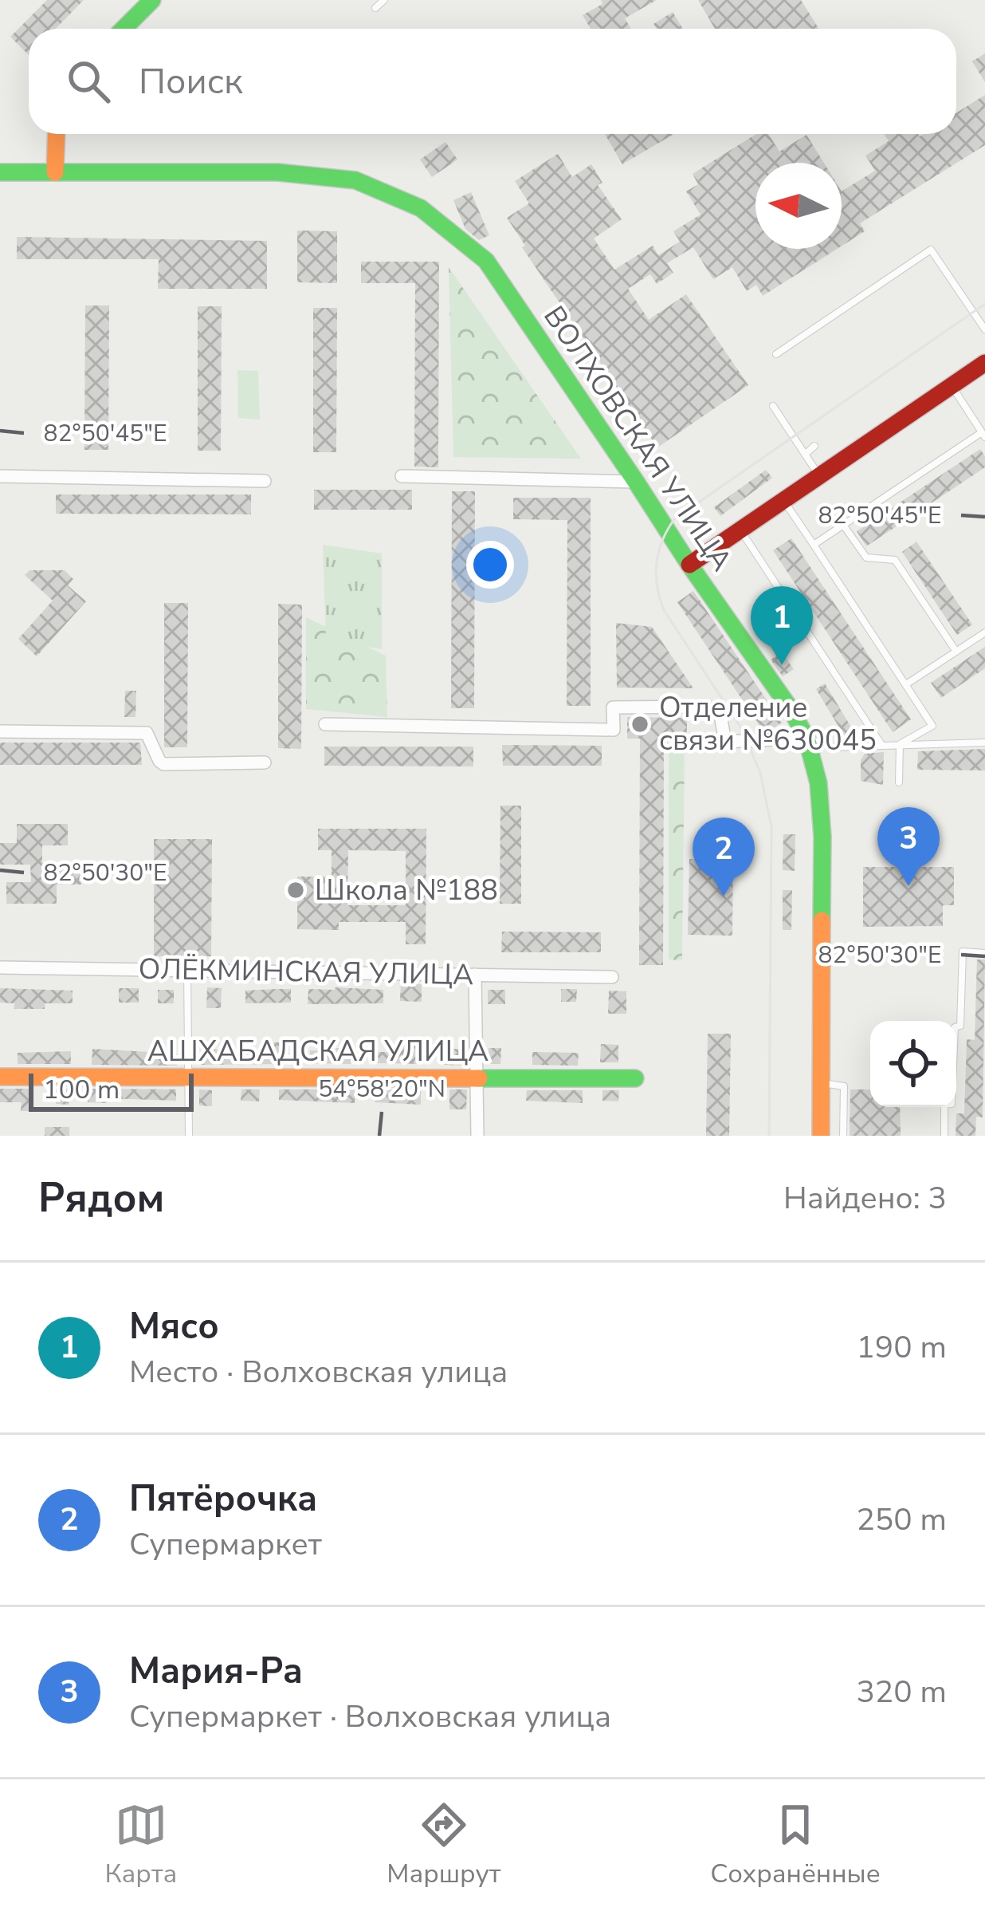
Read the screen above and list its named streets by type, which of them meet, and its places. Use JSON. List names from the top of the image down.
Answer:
{
  "streets": {
    "main road": ["ВОЛХОВСКАЯ УЛИЦА", "АШХАБАДСКАЯ УЛИЦА"],
    "street": ["ОЛЁКМИНСКАЯ УЛИЦА"]
  },
  "places": ["Отделение связи №630045", "Школа №188"],
  "scale_bar": "100 m",
  "north": "left",
  "page": {
    "search": "Поиск",
    "pins": ["1", "3", "2"],
    "scale": "100 m",
    "heading": ["Рядом", "Найдено: 3"],
    "list": [
      {
        "mark": "1",
        "name": "Мясо",
        "note": "Место · Волховская улица",
        "value": "190 m"
      },
      {
        "mark": "2",
        "name": "Пятёрочка",
        "note": "Супермаркет",
        "value": "250 m"
      },
      {
        "mark": "3",
        "name": "Мария-Ра",
        "note": "Супермаркет · Волховская улица",
        "value": "320 m"
      }
    ],
    "nav": ["Карта", "Маршрут", "Сохранённые"]
  },
  "coordinates": ["82°50'45\"E", "82°50'30\"E", "54°58'20\"N"]
}
